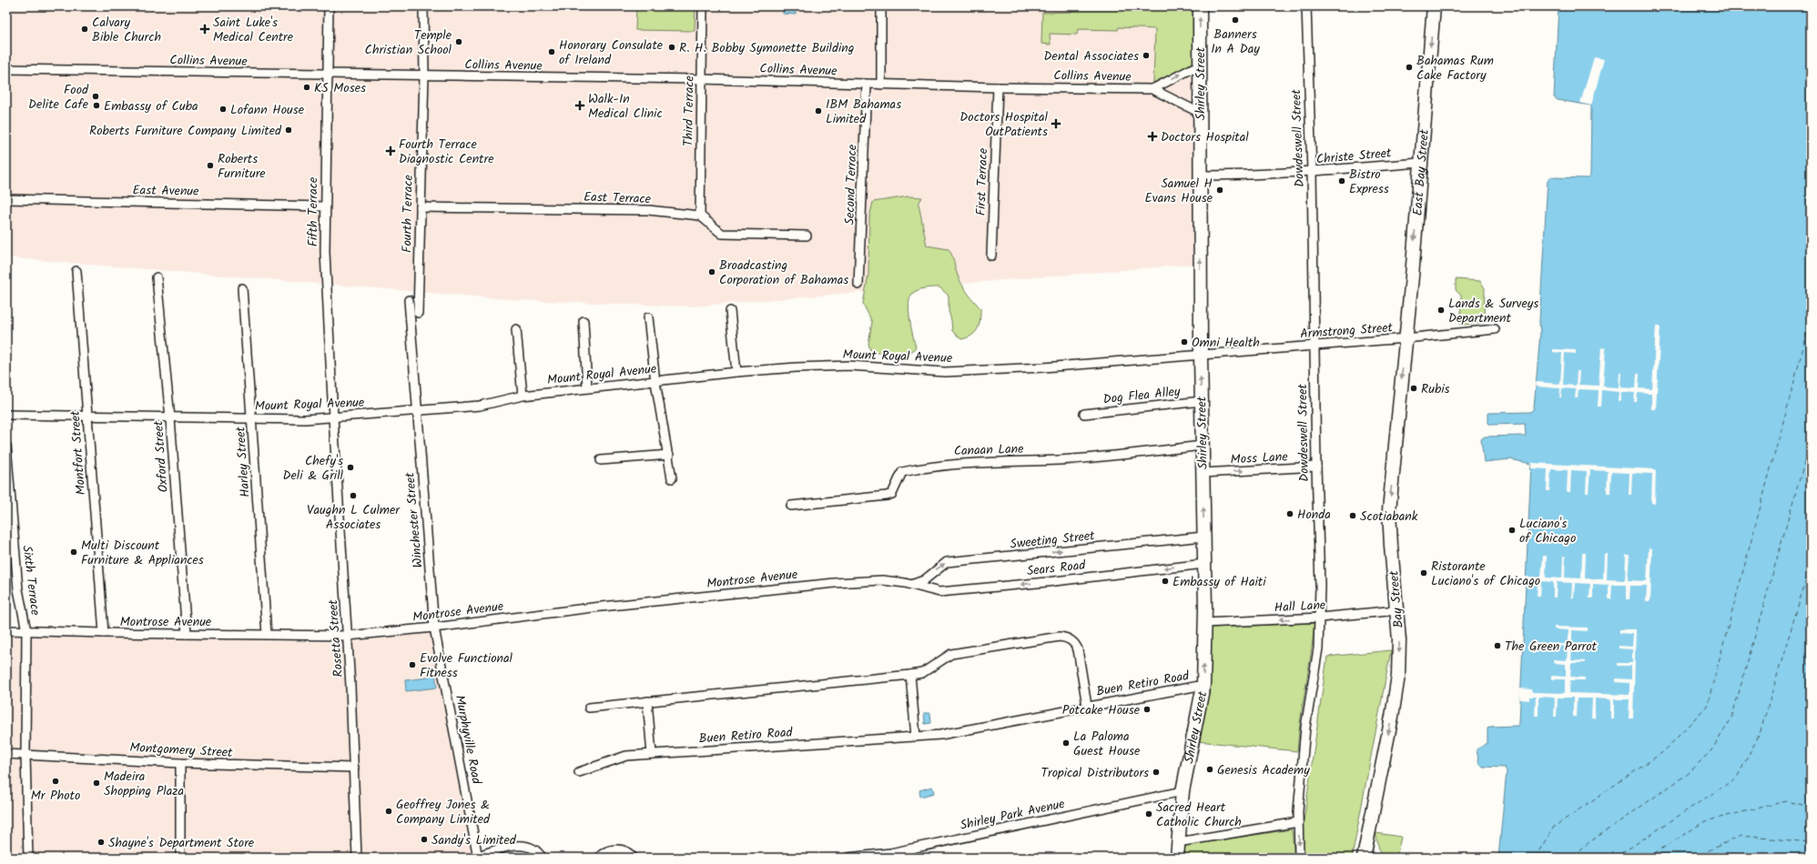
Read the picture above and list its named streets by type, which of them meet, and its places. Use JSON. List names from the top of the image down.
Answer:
{
  "streets": {
    "highway": ["Shirley Street", "East Bay Street", "Bay Street"],
    "street": [
      "Collins Avenue",
      "Third Terrace",
      "Dowdeswell Street",
      "Christe Street",
      "First Terrace",
      "Second Terrace",
      "East Avenue",
      "East Terrace",
      "Fifth Terrace",
      "Fourth Terrace",
      "Armstrong Street",
      "Mount Royal Avenue",
      "Dog Flea Alley",
      "Canaan Lane",
      "Montfort Street",
      "Oxford Street",
      "Moss Lane",
      "Harley Street",
      "Winchester Street",
      "Sweeting Street",
      "Sears Road",
      "Montrose Avenue",
      "Sixth Terrace",
      "Hall Lane",
      "Rosetta Street",
      "Buen Retiro Road",
      "Murphyville Road",
      "Montgomery Street",
      "Shirley Park Avenue"
    ]
  },
  "crossings": [
    ["Collins Avenue", "Shirley Street"],
    ["Collins Avenue", "Third Terrace"],
    ["Collins Avenue", "First Terrace"],
    ["Collins Avenue", "Second Terrace"],
    ["Collins Avenue", "Fifth Terrace"],
    ["Collins Avenue", "Fourth Terrace"],
    ["Shirley Street", "Christe Street"],
    ["Shirley Street", "Armstrong Street"],
    ["Shirley Street", "Mount Royal Avenue"],
    ["Shirley Street", "Dog Flea Alley"],
    ["Shirley Street", "Canaan Lane"],
    ["Shirley Street", "Moss Lane"],
    ["Shirley Street", "Sweeting Street"],
    ["Shirley Street", "Sears Road"],
    ["Shirley Street", "Hall Lane"],
    ["Shirley Street", "Buen Retiro Road"],
    ["Shirley Street", "Shirley Park Avenue"],
    ["Third Terrace", "East Terrace"],
    ["Dowdeswell Street", "Christe Street"],
    ["Dowdeswell Street", "Armstrong Street"],
    ["Dowdeswell Street", "Moss Lane"],
    ["Dowdeswell Street", "Hall Lane"],
    ["Christe Street", "East Bay Street"],
    ["East Bay Street", "Armstrong Street"],
    ["East Bay Street", "Bay Street"],
    ["East Avenue", "Fifth Terrace"],
    ["East Terrace", "Fourth Terrace"],
    ["Fifth Terrace", "Mount Royal Avenue"],
    ["Fifth Terrace", "Rosetta Street"],
    ["Armstrong Street", "Mount Royal Avenue"],
    ["Armstrong Street", "Bay Street"],
    ["Mount Royal Avenue", "Montfort Street"],
    ["Mount Royal Avenue", "Oxford Street"],
    ["Mount Royal Avenue", "Harley Street"],
    ["Mount Royal Avenue", "Winchester Street"],
    ["Mount Royal Avenue", "Rosetta Street"],
    ["Montfort Street", "Montrose Avenue"],
    ["Oxford Street", "Montrose Avenue"],
    ["Harley Street", "Montrose Avenue"],
    ["Winchester Street", "Montrose Avenue"],
    ["Winchester Street", "Murphyville Road"],
    ["Sweeting Street", "Sears Road"],
    ["Sweeting Street", "Montrose Avenue"],
    ["Sears Road", "Montrose Avenue"],
    ["Montrose Avenue", "Sixth Terrace"],
    ["Montrose Avenue", "Rosetta Street"],
    ["Montrose Avenue", "Murphyville Road"],
    ["Sixth Terrace", "Montgomery Street"],
    ["Bay Street", "Hall Lane"],
    ["Rosetta Street", "Montgomery Street"]
  ],
  "one_way": [
    "Shirley Street",
    "East Bay Street",
    "Moss Lane",
    "Sweeting Street",
    "Sears Road",
    "Bay Street",
    "Hall Lane"
  ],
  "places": {
    "other": [
      "Banners In A Day",
      "Calvary Bible Church",
      "Temple Christian School",
      "R. H. Bobby Symonette Building",
      "Honorary Consulate of Ireland",
      "Dental Associates",
      "Bahamas Rum Cake Factory",
      "KS Moses",
      "Food Delite Cafe",
      "Embassy of Cuba",
      "Lofann House",
      "IBM Bahamas Limited",
      "Roberts Furniture Company Limited",
      "Roberts Furniture",
      "Bistro Express",
      "Samuel H Evans House",
      "Broadcasting Corporation of Bahamas",
      "Lands & Surveys Department",
      "Omni Health",
      "Rubis",
      "Chefy's Deli & Grill",
      "Vaughn L Culmer Associates",
      "Honda",
      "Scotiabank",
      "Luciano's of Chicago",
      "Multi Discount Furniture & Appliances",
      "Ristorante Luciano's of Chicago",
      "Embassy of Haiti",
      "The Green Parrot",
      "Evolve Functional Fitness",
      "Potcake House",
      "La Paloma Guest House",
      "Genesis Academy",
      "Tropical Distributors",
      "Mr Photo",
      "Madeira Shopping Plaza",
      "Geoffrey Jones & Company Limited",
      "Sacred Heart Catholic Church",
      "Sandy's Limited",
      "Shayne's Department Store"
    ],
    "health": [
      "Saint Luke's Medical Centre",
      "Walk-In Medical Clinic",
      "Doctors Hospital OutPatients",
      "Doctors Hospital",
      "Fourth Terrace Diagnostic Centre"
    ]
  }
}
